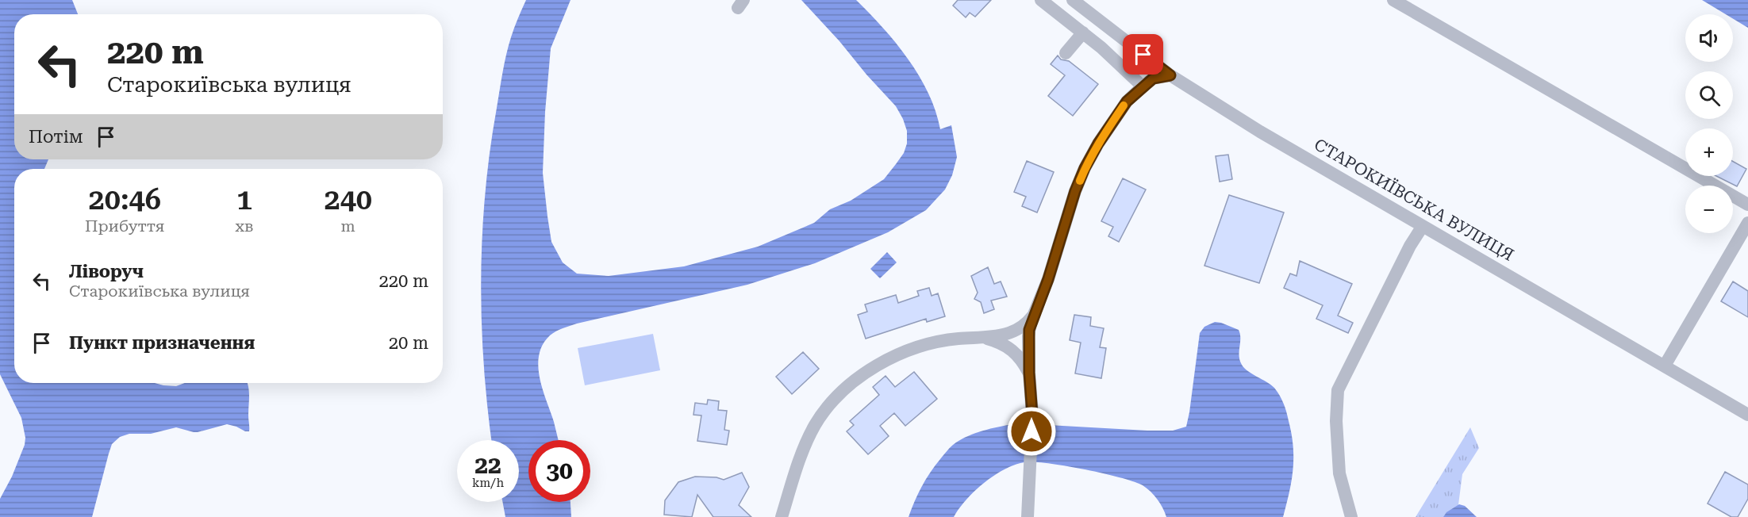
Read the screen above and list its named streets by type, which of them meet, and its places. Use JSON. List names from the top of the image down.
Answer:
{
  "streets": {
    "street": ["СТАРОКИЇВСЬКА ВУЛИЦЯ"]
  },
  "page": {
    "map_buttons": ["+", "−"],
    "turn": ["220 m", "Старокиївська вулиця"],
    "then": "Потім",
    "eta": [
      "20:46",
      "Прибуття",
      "1",
      "хв",
      "240",
      "m"
    ],
    "list": [
      {
        "name": "Ліворуч",
        "note": "Старокиївська вулиця",
        "value": "220 m"
      },
      {
        "name": "Пункт призначення",
        "value": "20 m"
      }
    ],
    "speed": "22 km/h",
    "limit": "30"
  }
}
